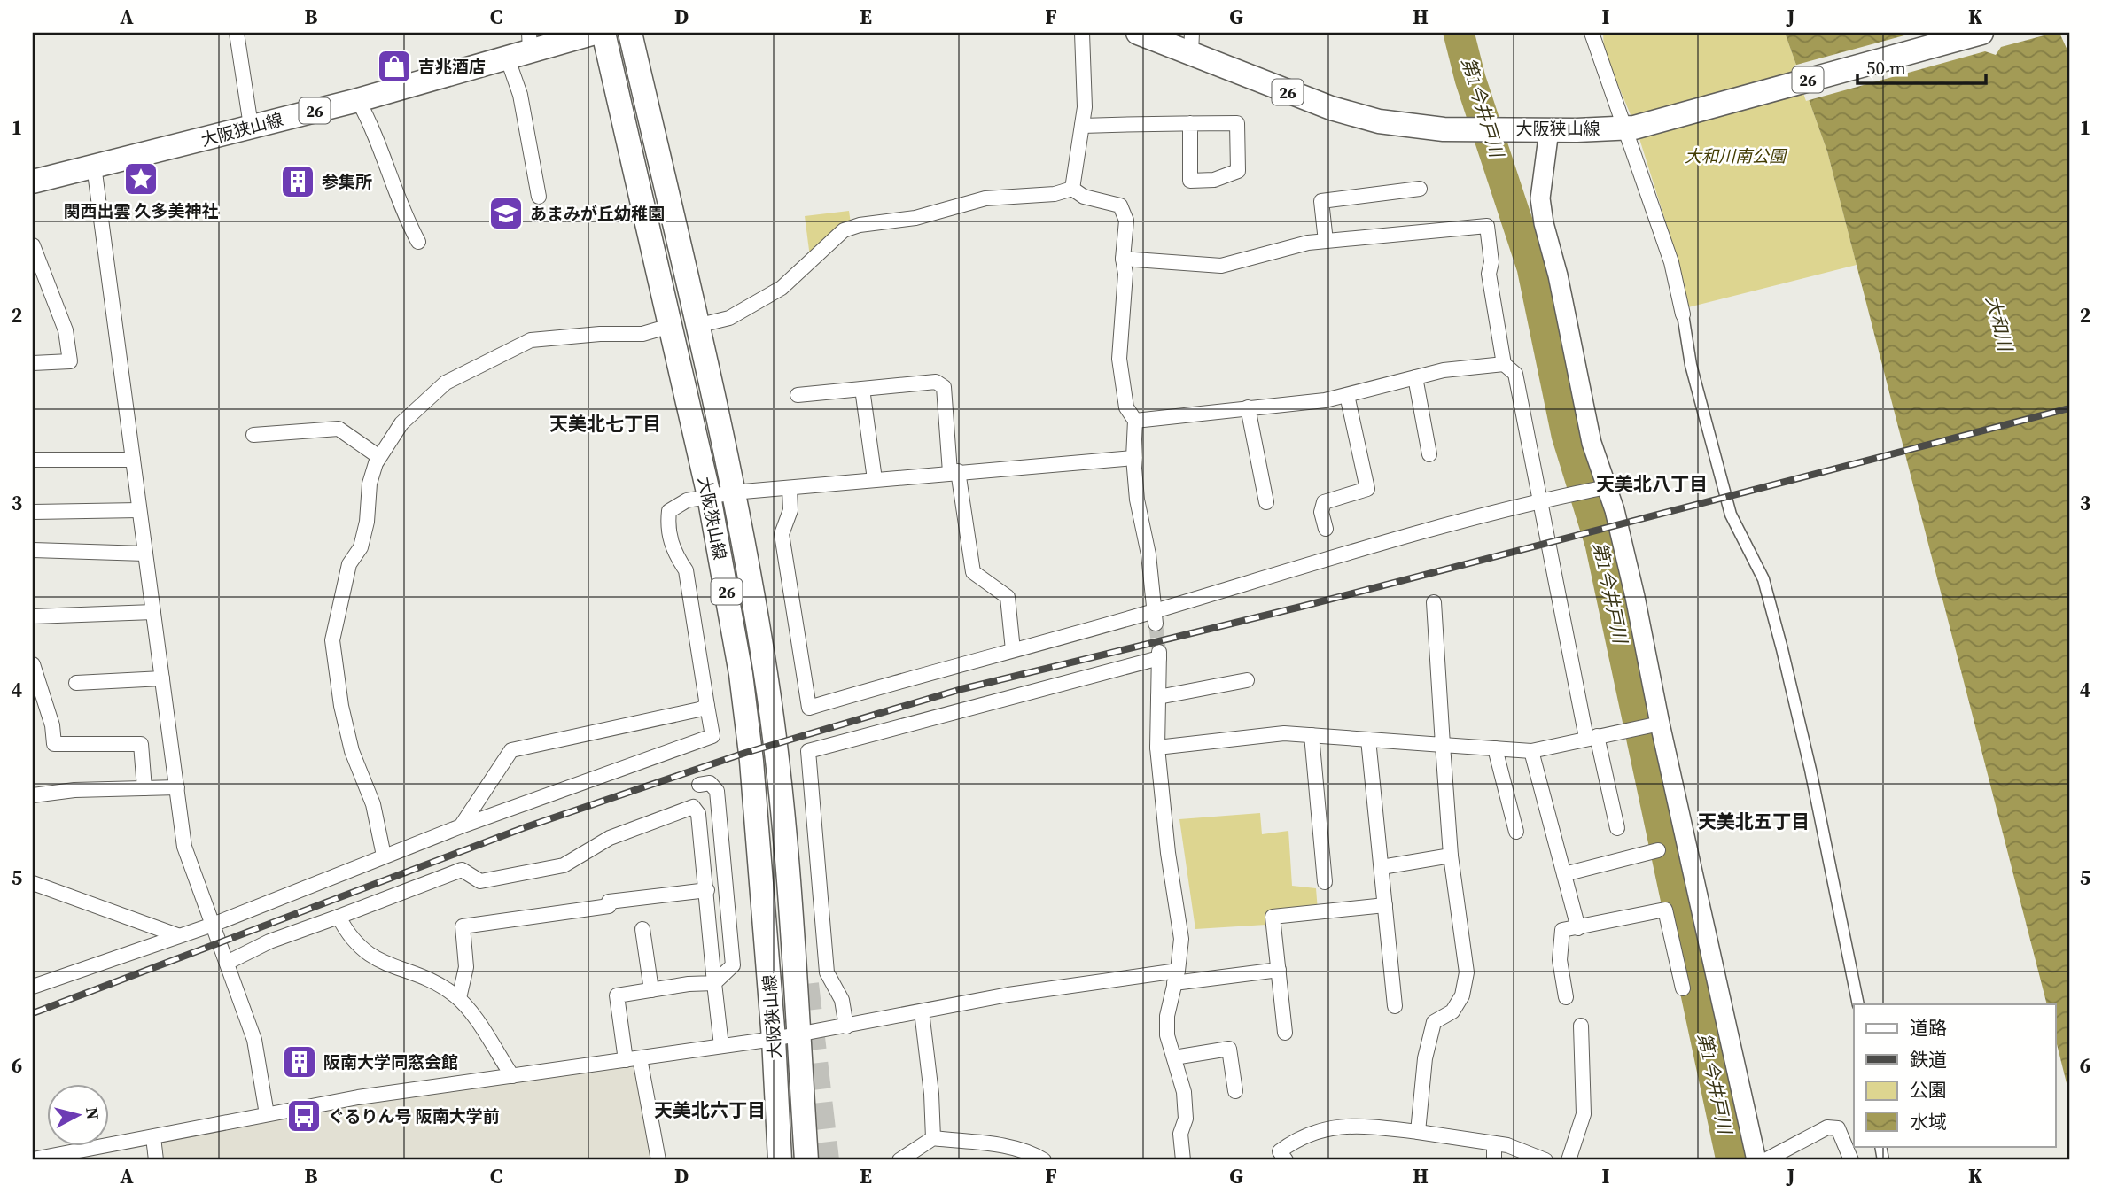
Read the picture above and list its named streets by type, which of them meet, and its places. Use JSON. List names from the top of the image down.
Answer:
{
  "streets": {
    "main road": ["26", "大阪狭山線"]
  },
  "districts": [
    "天美北七丁目",
    "天美北八丁目",
    "天美北五丁目",
    "天美北六丁目"
  ],
  "water": ["第1今井戸川", "大和川"],
  "parks": ["大和川南公園"],
  "places": {
    "shop": ["吉兆酒店"],
    "place": ["関西出雲 久多美神社"],
    "building": ["参集所", "阪南大学同窓会館"],
    "school or university": ["あまみが丘幼稚園"],
    "bus stop": ["ぐるりん号 阪南大学前"]
  },
  "legend": [
    "道路",
    "鉄道",
    "公園",
    "水域"
  ],
  "scale_bar": "50 m",
  "north": "right",
  "grid": {
    "columns": [
      "A",
      "B",
      "C",
      "D",
      "E",
      "F",
      "G",
      "H",
      "I",
      "J",
      "K"
    ],
    "rows": [
      "1",
      "2",
      "3",
      "4",
      "5",
      "6"
    ]
  }
}
